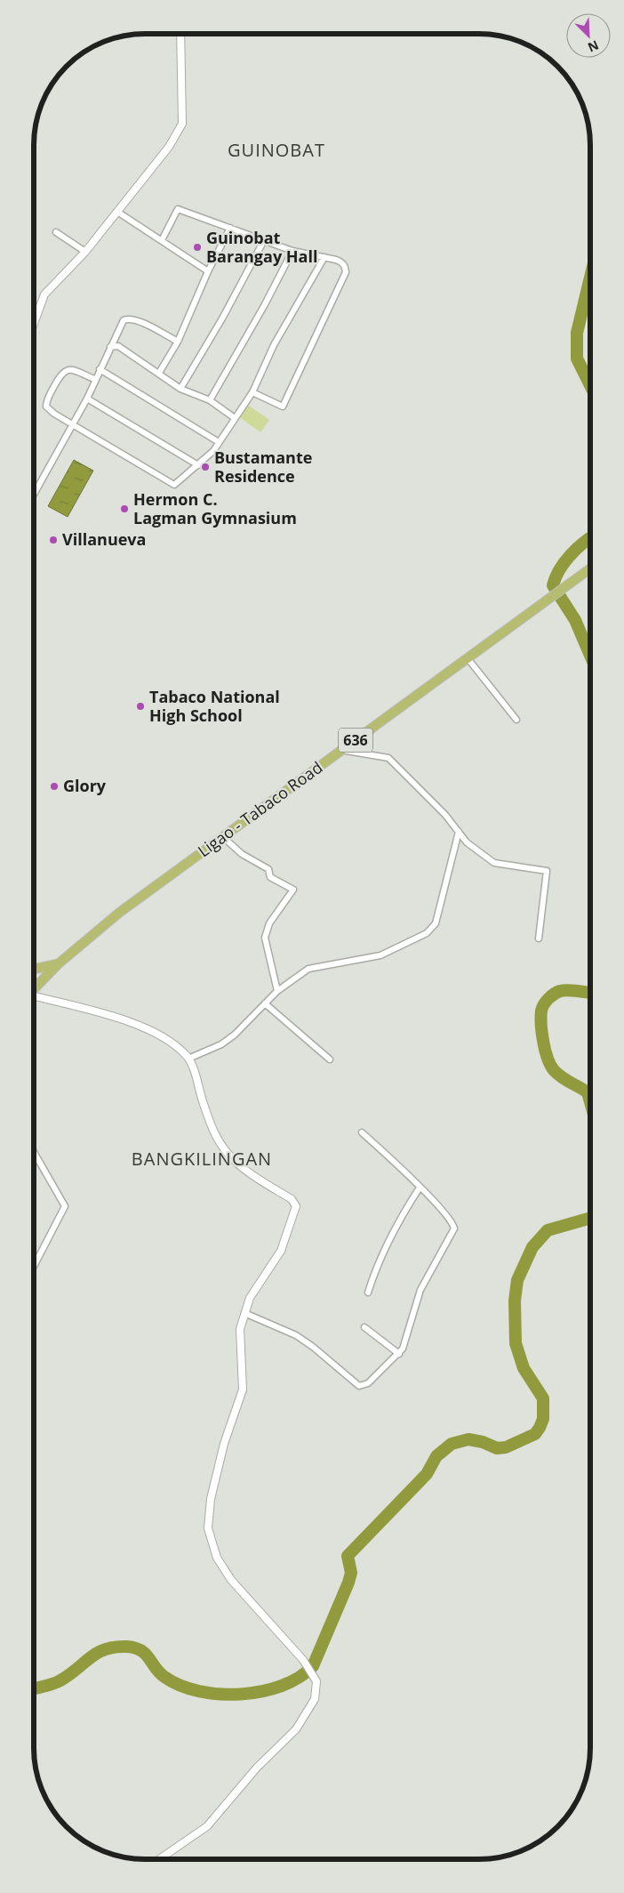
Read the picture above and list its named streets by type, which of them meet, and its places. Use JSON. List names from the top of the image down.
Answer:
{
  "streets": {
    "main road": ["636", "Ligao - Tabaco Road"]
  },
  "districts": ["GUINOBAT", "BANGKILINGAN"],
  "places": [
    "Guinobat Barangay Hall",
    "Bustamante Residence",
    "Hermon C. Lagman Gymnasium",
    "Villanueva",
    "Tabaco National High School",
    "Glory"
  ],
  "north": "bottom right"
}
